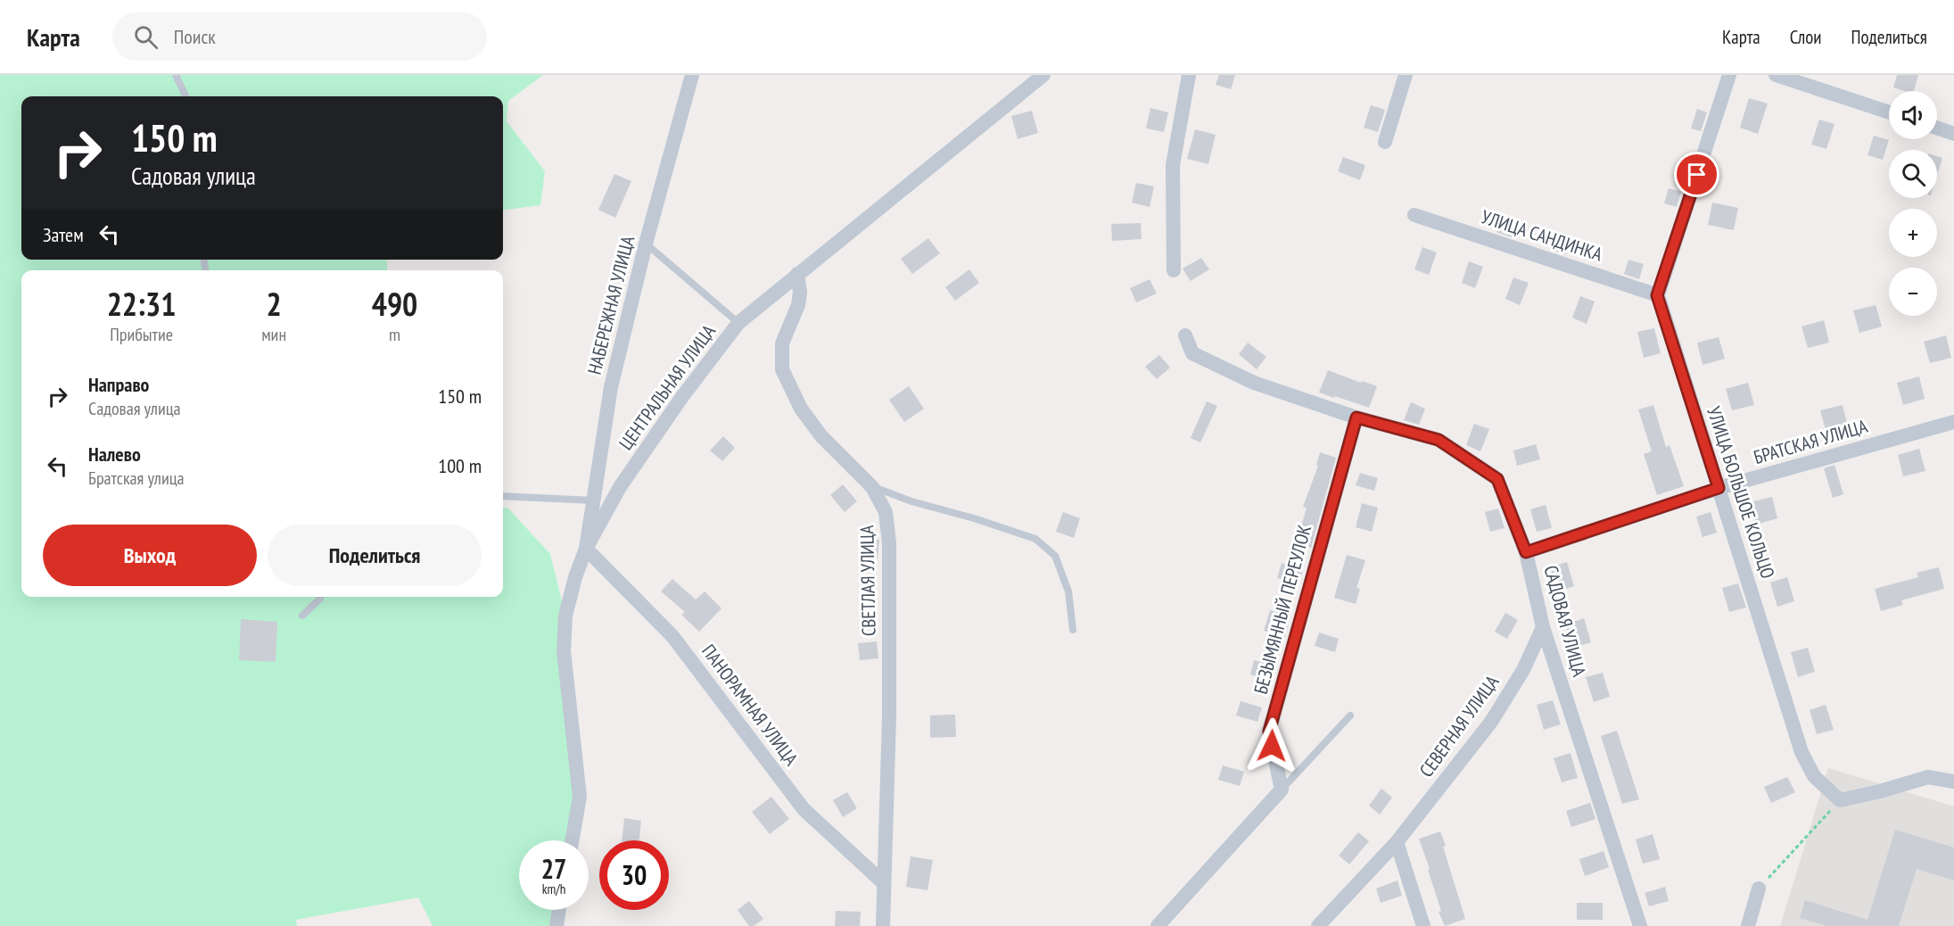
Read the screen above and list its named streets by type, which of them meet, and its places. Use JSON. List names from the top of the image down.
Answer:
{
  "streets": {
    "street": [
      "УЛИЦА САНДИНКА",
      "НАБЕРЕЖНАЯ УЛИЦА",
      "ЦЕНТРАЛЬНАЯ УЛИЦА",
      "БРАТСКАЯ УЛИЦА",
      "УЛИЦА БОЛЬШОЕ КОЛЬЦО",
      "СВЕТЛАЯ УЛИЦА",
      "БЕЗЫМЯННЫЙ ПЕРЕУЛОК",
      "САДОВАЯ УЛИЦА",
      "ПАНОРАМНАЯ УЛИЦА",
      "СЕВЕРНАЯ УЛИЦА"
    ]
  },
  "crossings": [
    ["УЛИЦА САНДИНКА", "УЛИЦА БОЛЬШОЕ КОЛЬЦО"],
    ["НАБЕРЕЖНАЯ УЛИЦА", "ЦЕНТРАЛЬНАЯ УЛИЦА"],
    ["НАБЕРЕЖНАЯ УЛИЦА", "ПАНОРАМНАЯ УЛИЦА"],
    ["ЦЕНТРАЛЬНАЯ УЛИЦА", "СВЕТЛАЯ УЛИЦА"],
    ["ЦЕНТРАЛЬНАЯ УЛИЦА", "ПАНОРАМНАЯ УЛИЦА"],
    ["БРАТСКАЯ УЛИЦА", "УЛИЦА БОЛЬШОЕ КОЛЬЦО"],
    ["БРАТСКАЯ УЛИЦА", "САДОВАЯ УЛИЦА"],
    ["СВЕТЛАЯ УЛИЦА", "ПАНОРАМНАЯ УЛИЦА"],
    ["БЕЗЫМЯННЫЙ ПЕРЕУЛОК", "САДОВАЯ УЛИЦА"],
    ["САДОВАЯ УЛИЦА", "СЕВЕРНАЯ УЛИЦА"]
  ],
  "page": {
    "header": "Карта",
    "search": "Поиск",
    "nav": ["Карта", "Слои", "Поделиться"],
    "map_buttons": ["+", "−"],
    "turn": ["150 m", "Садовая улица"],
    "then": "Затем",
    "eta": [
      "22:31",
      "Прибытие",
      "2",
      "мин",
      "490",
      "m"
    ],
    "list": [
      {
        "name": "Направо",
        "note": "Садовая улица",
        "value": "150 m"
      },
      {
        "name": "Налево",
        "note": "Братская улица",
        "value": "100 m"
      }
    ],
    "buttons": ["Выход", "Поделиться"],
    "speed": "27 km/h",
    "limit": "30"
  }
}
